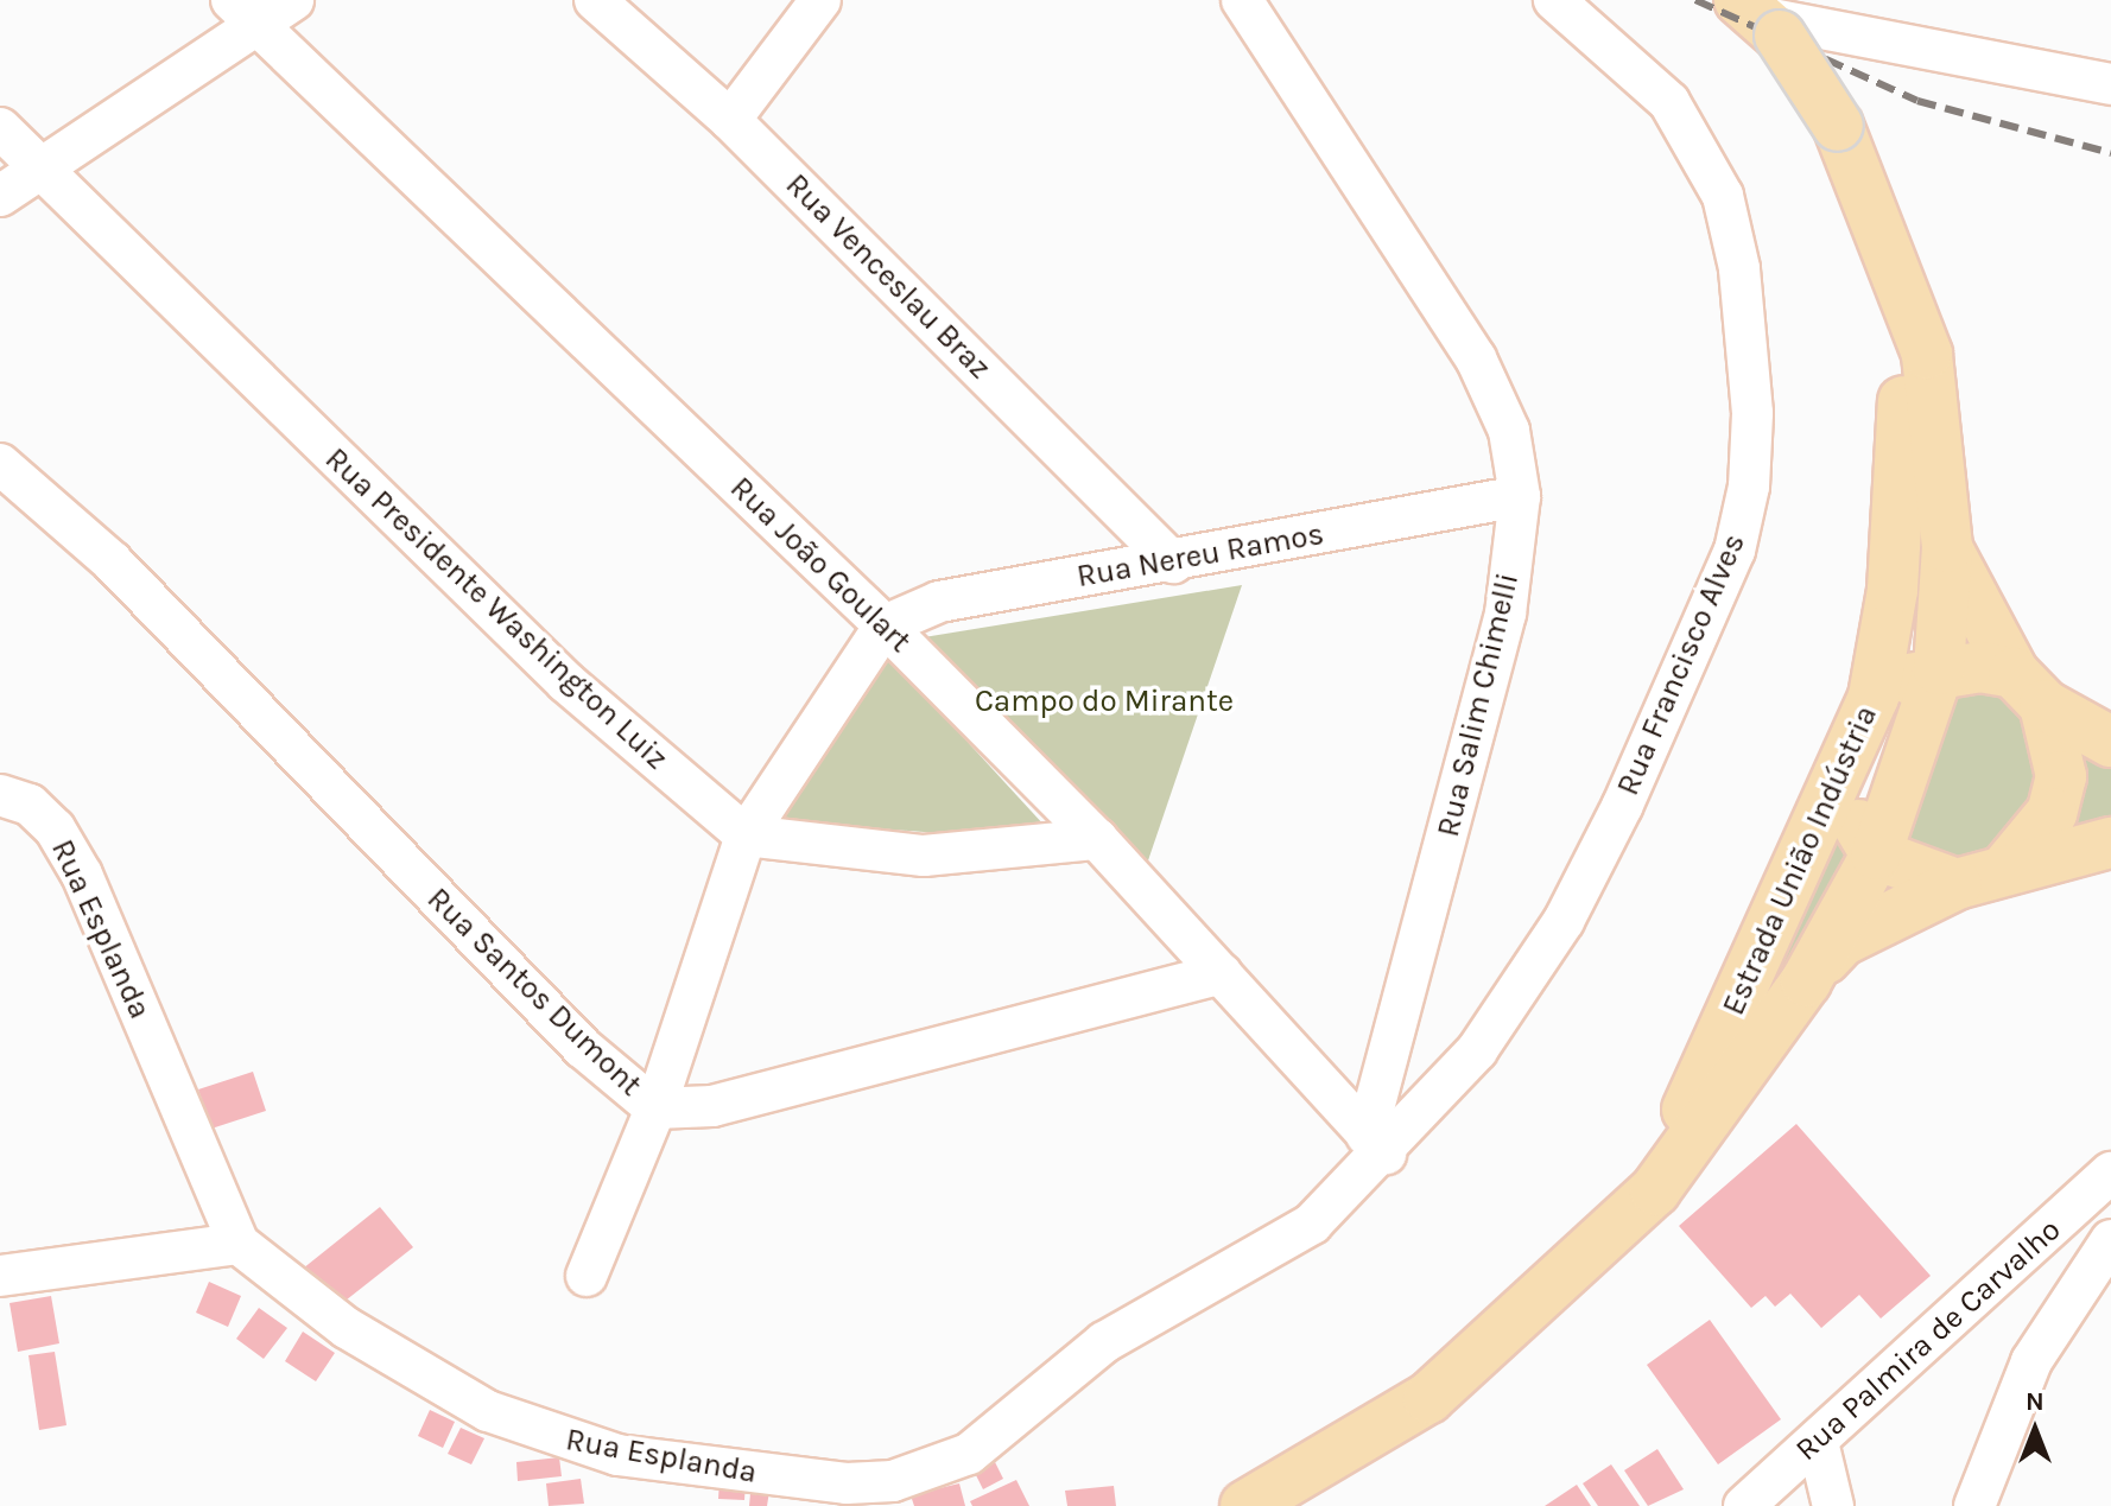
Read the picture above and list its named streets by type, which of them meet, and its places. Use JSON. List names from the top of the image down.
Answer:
{
  "streets": {
    "main road": ["Estrada União Indústria"],
    "street": [
      "Rua Venceslau Braz",
      "Rua Nereu Ramos",
      "Rua João Goulart",
      "Rua Presidente Washington Luiz",
      "Rua Francisco Alves",
      "Rua Salim Chimelli",
      "Rua Esplanda",
      "Rua Santos Dumont",
      "Rua Palmira de Carvalho"
    ]
  },
  "crossings": [
    ["Rua Venceslau Braz", "Rua Nereu Ramos"],
    ["Rua Nereu Ramos", "Rua João Goulart"],
    ["Rua Nereu Ramos", "Rua Salim Chimelli"],
    ["Rua João Goulart", "Rua Francisco Alves"],
    ["Rua João Goulart", "Rua Salim Chimelli"],
    ["Rua João Goulart", "Rua Esplanda"],
    ["Rua João Goulart", "Rua Santos Dumont"],
    ["Rua Francisco Alves", "Rua Salim Chimelli"],
    ["Rua Francisco Alves", "Rua Esplanda"],
    ["Rua Salim Chimelli", "Rua Esplanda"]
  ],
  "parks": ["Campo do Mirante"],
  "north": "top"
}
